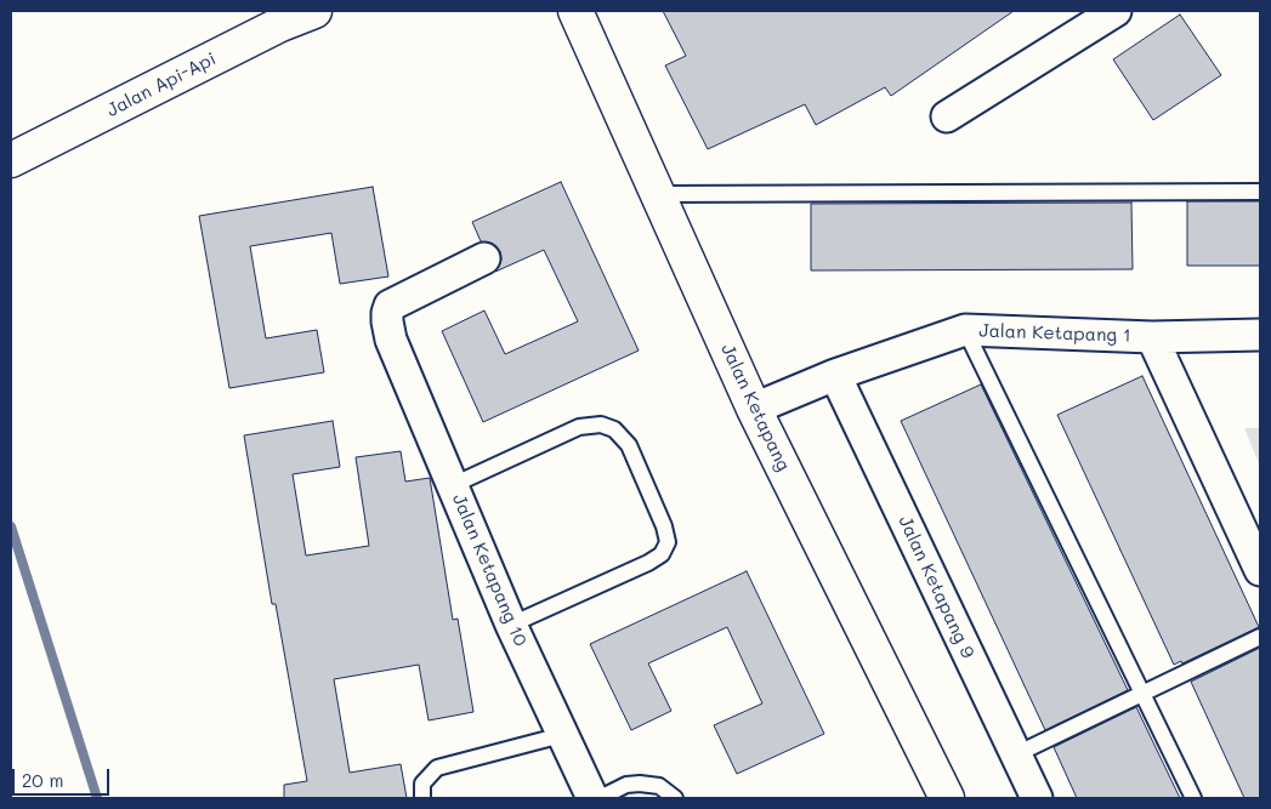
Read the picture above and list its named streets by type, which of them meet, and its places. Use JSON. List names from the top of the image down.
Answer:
{
  "streets": {
    "street": [
      "Jalan Api-Api",
      "Jalan Ketapang 1",
      "Jalan Ketapang",
      "Jalan Ketapang 10",
      "Jalan Ketapang 9"
    ]
  },
  "crossings": [
    ["Jalan Ketapang 1", "Jalan Ketapang"],
    ["Jalan Ketapang 1", "Jalan Ketapang 9"]
  ],
  "scale_bar": "20 m"
}
